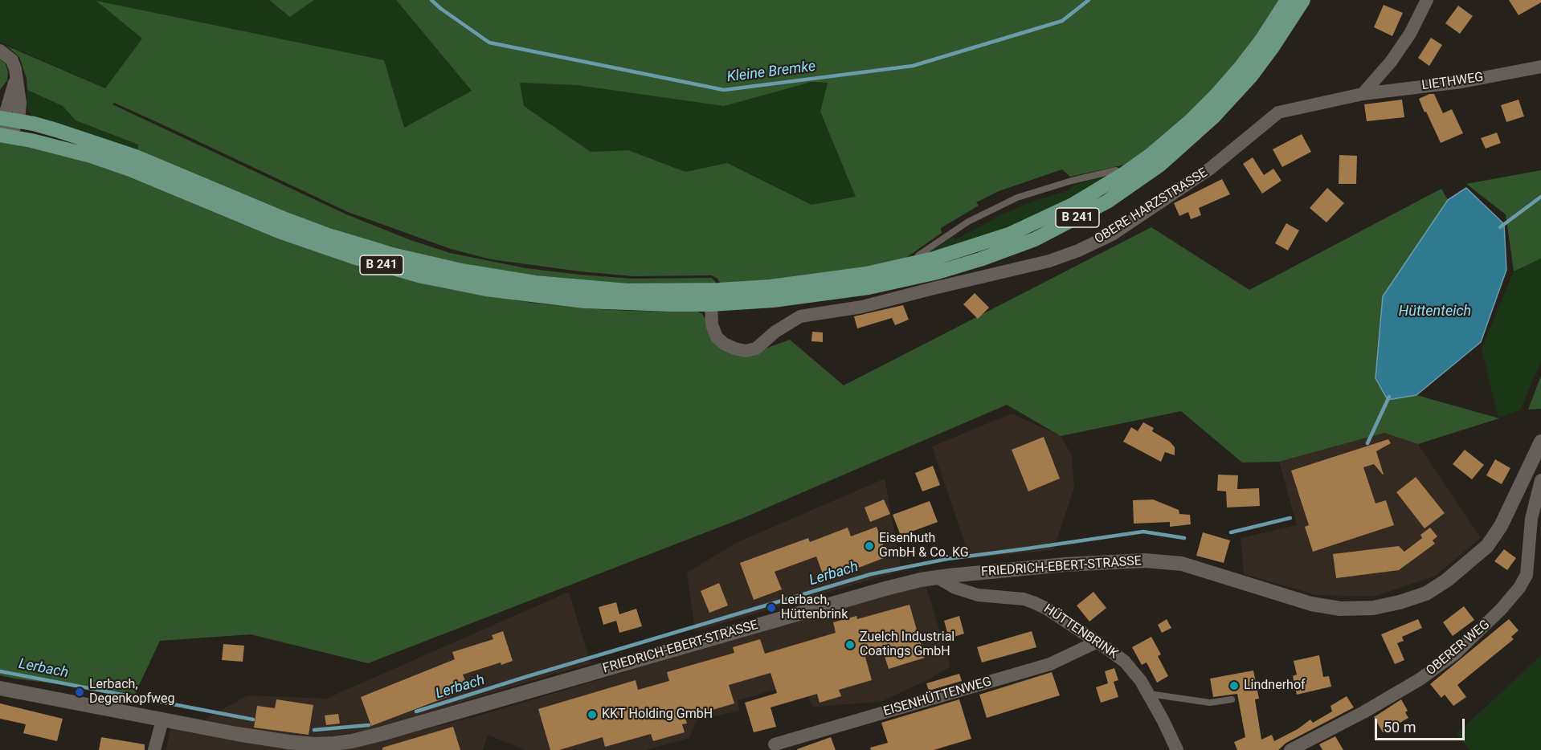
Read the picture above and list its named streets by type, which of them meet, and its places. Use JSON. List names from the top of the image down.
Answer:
{
  "streets": {
    "main road": ["B 241"],
    "street": [
      "LIETHWEG",
      "OBERE HARZSTRASSE",
      "FRIEDRICH-EBERT-STRASSE",
      "HÜTTENBRINK",
      "OBERER WEG",
      "EISENHÜTTENWEG"
    ]
  },
  "crossings": [
    ["LIETHWEG", "OBERE HARZSTRASSE"],
    ["OBERE HARZSTRASSE", "B 241"],
    ["FRIEDRICH-EBERT-STRASSE", "HÜTTENBRINK"],
    ["HÜTTENBRINK", "EISENHÜTTENWEG"]
  ],
  "water": ["Kleine Bremke", "Hüttenteich", "Lerbach"],
  "places": [
    "Eisenhuth GmbH & Co. KG",
    "Lerbach, Hüttenbrink",
    "Zuelch Industrial Coatings GmbH",
    "Lindnerhof",
    "Lerbach, Degenkopfweg",
    "KKT Holding GmbH"
  ],
  "scale_bar": "50 m"
}
